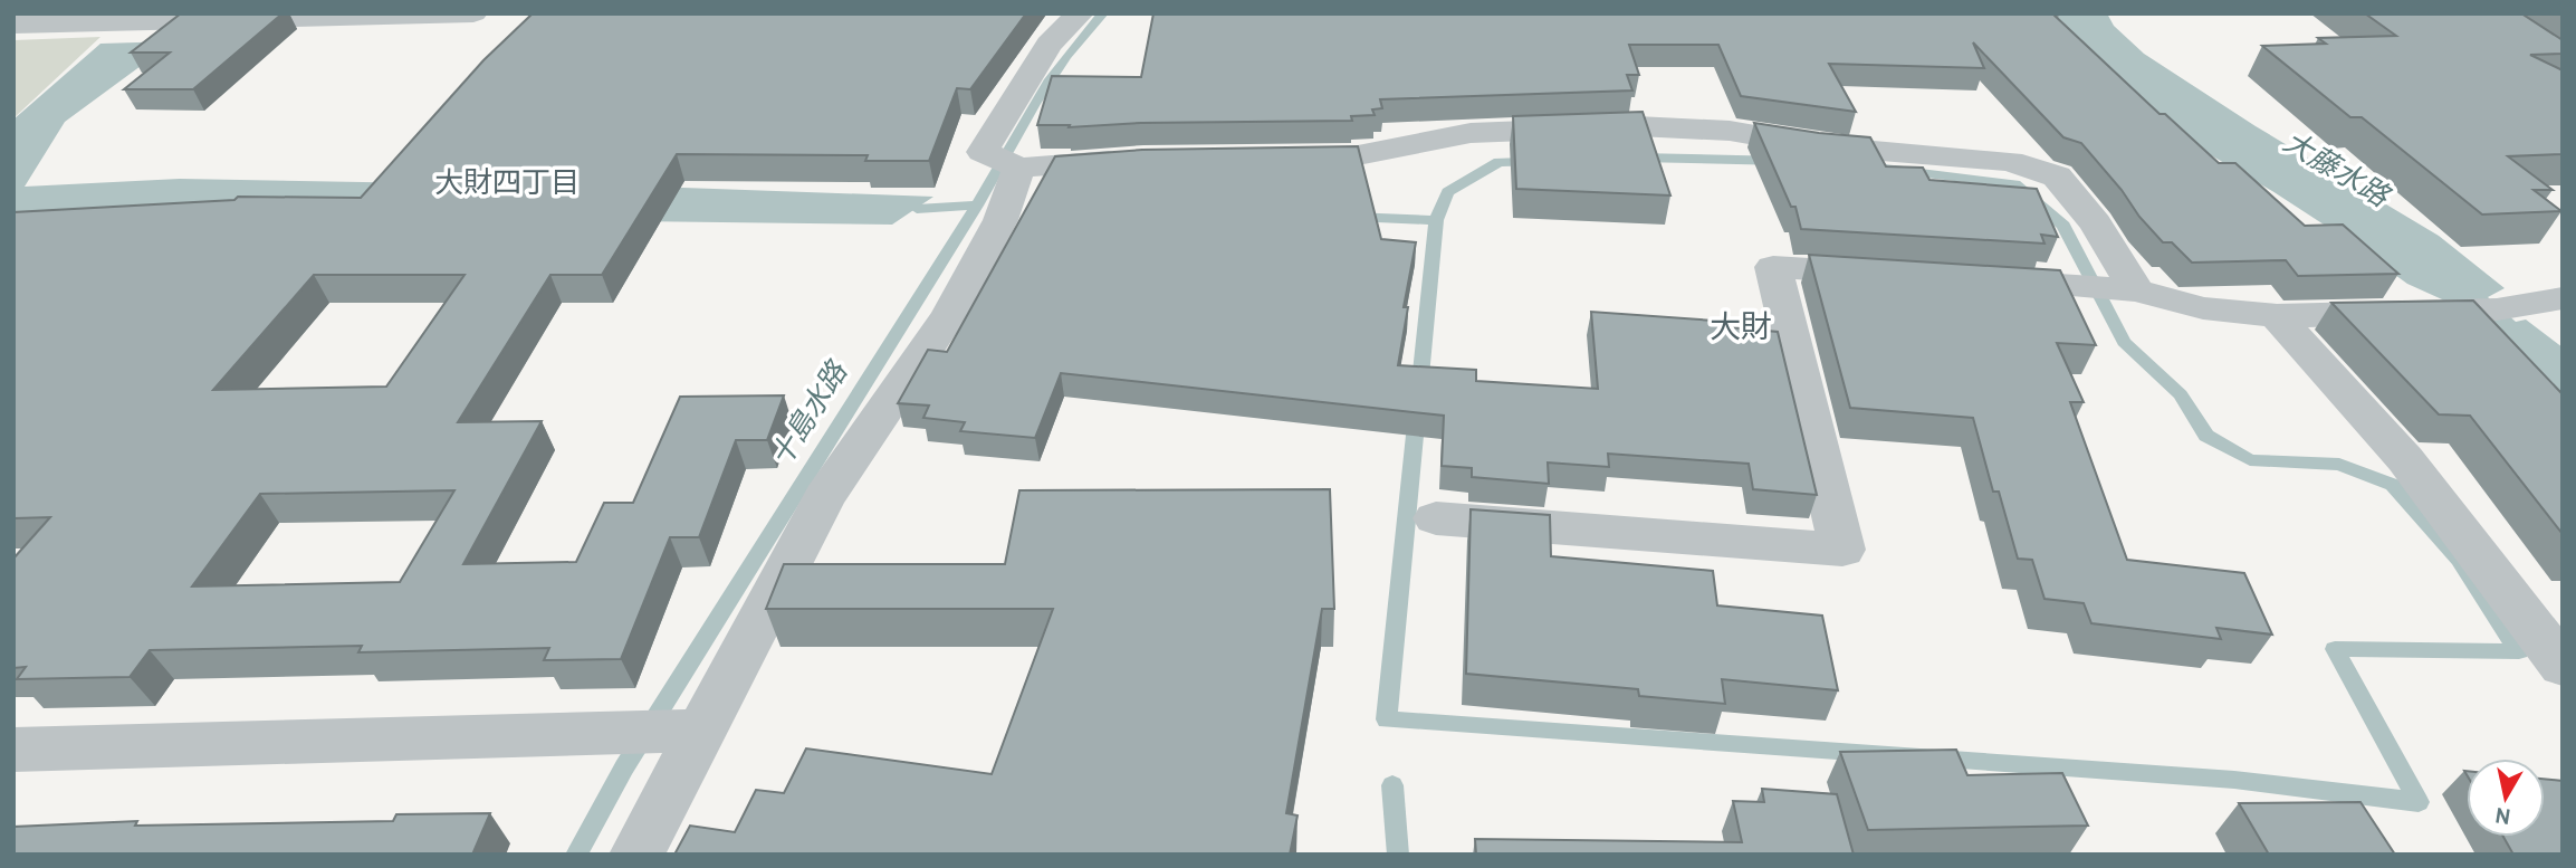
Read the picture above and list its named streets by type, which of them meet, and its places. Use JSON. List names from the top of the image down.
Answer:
{
  "districts": ["大財四丁目", "大財"],
  "water": ["大藤水路", "十島水路"],
  "north": "bottom"
}
